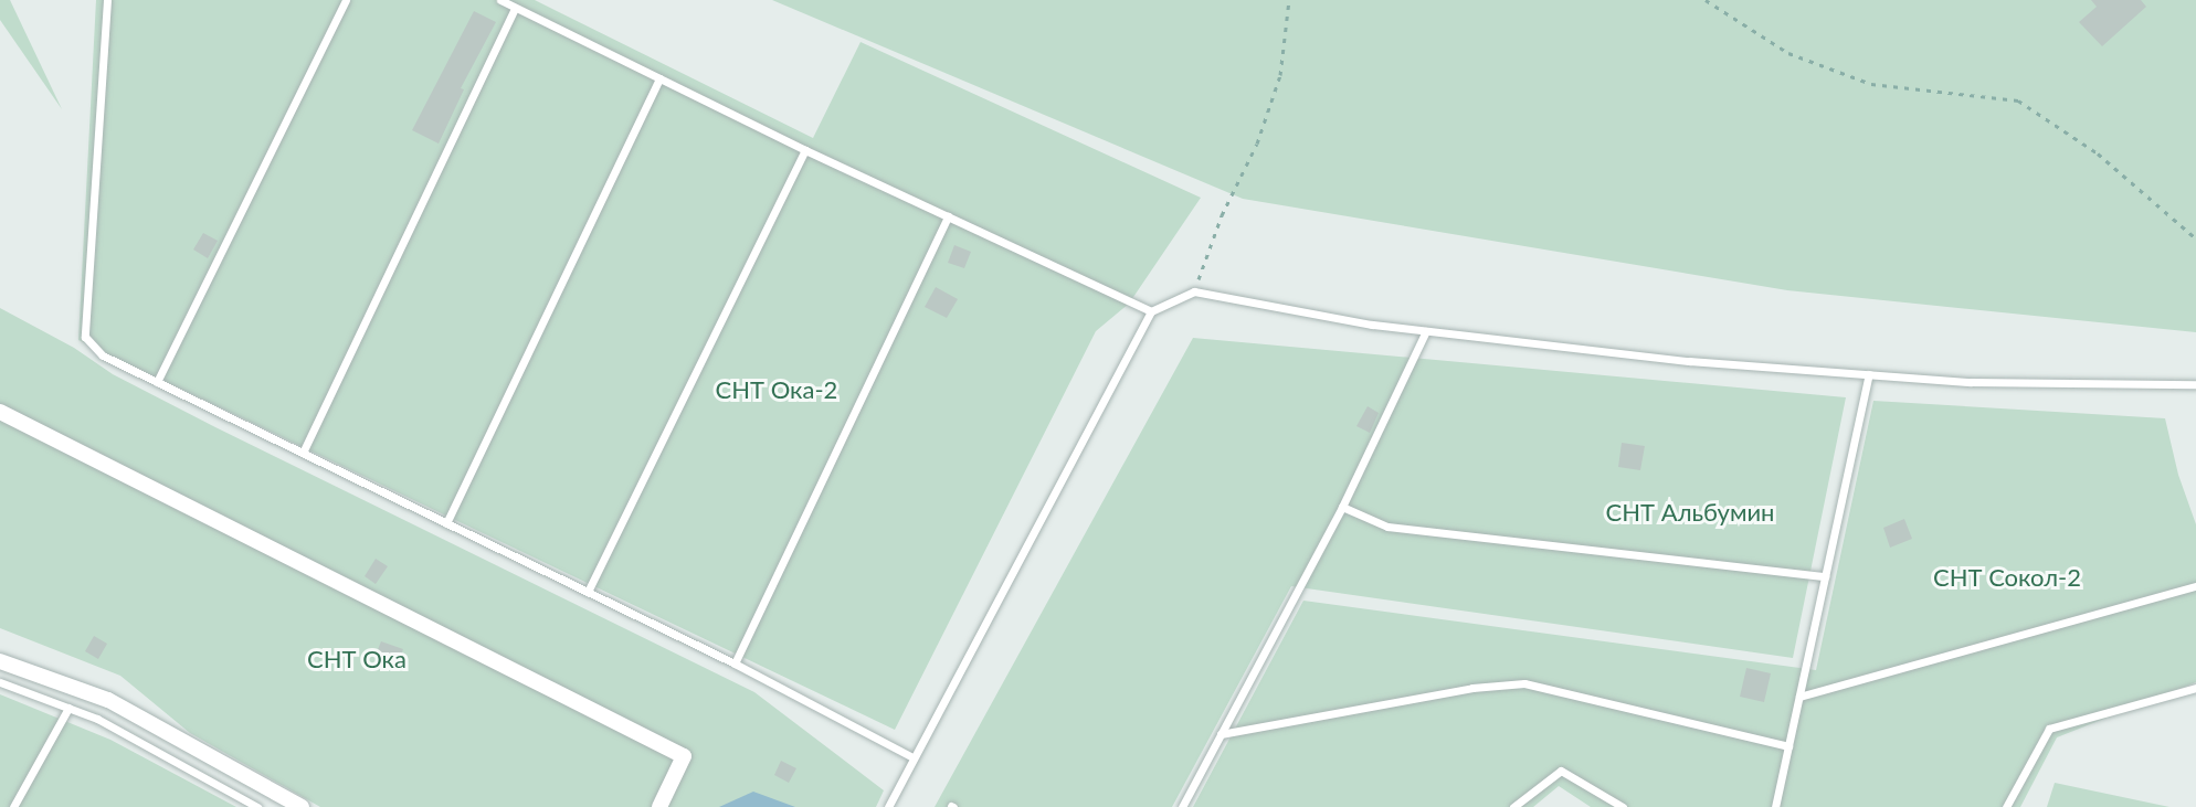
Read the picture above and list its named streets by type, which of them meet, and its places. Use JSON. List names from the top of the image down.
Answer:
{
  "parks": [
    "СНТ Ока-2",
    "СНТ Альбумин",
    "СНТ Сокол-2",
    "СНТ Ока"
  ]
}
